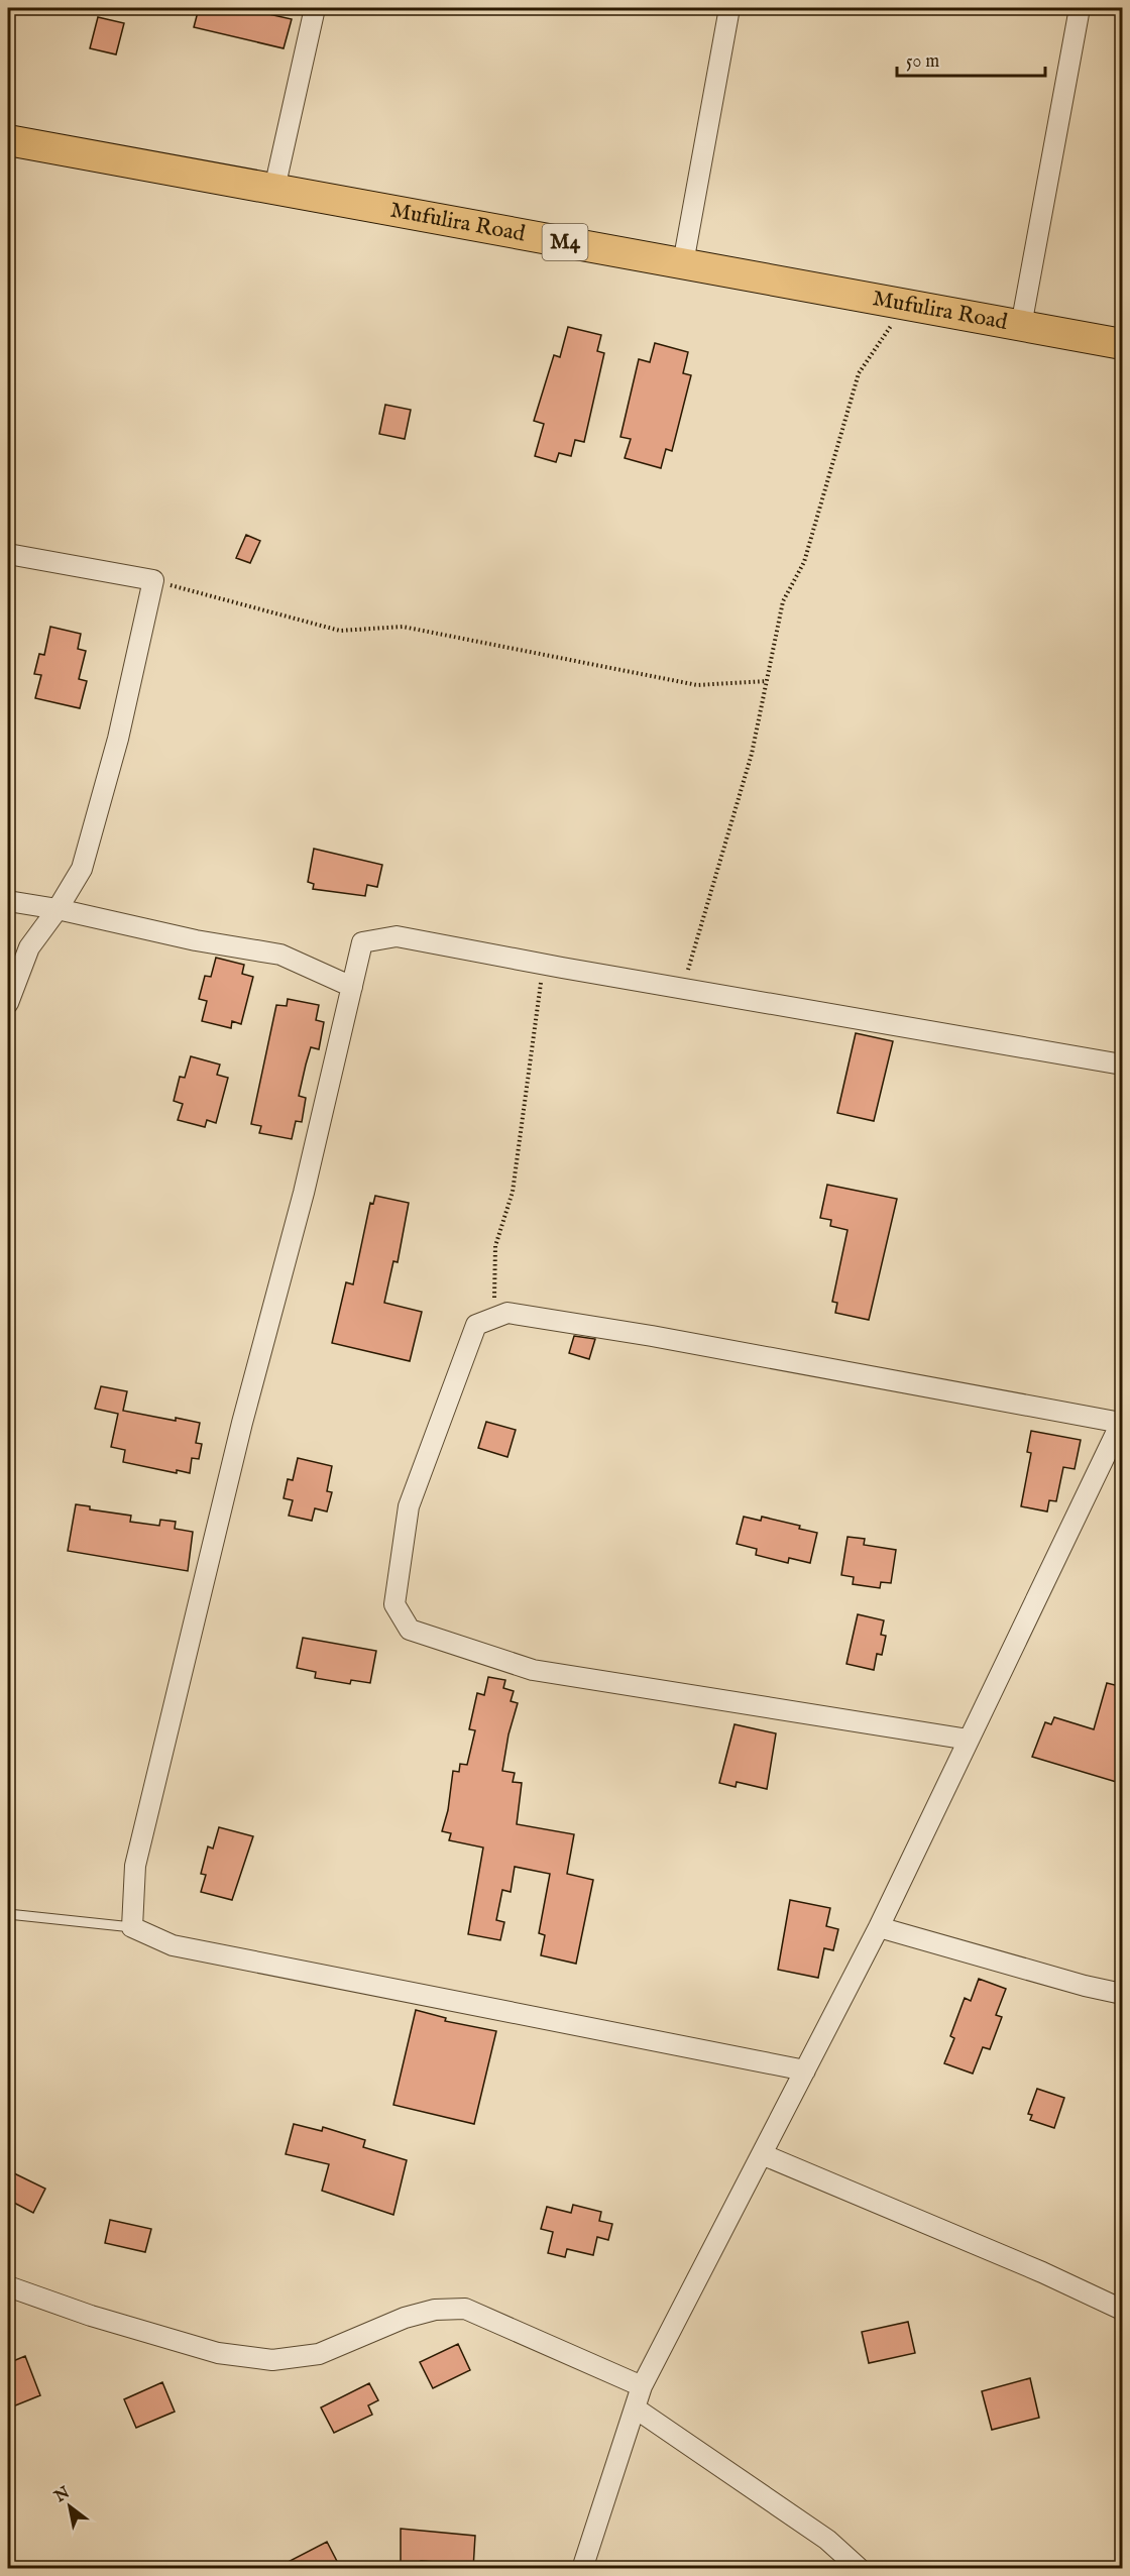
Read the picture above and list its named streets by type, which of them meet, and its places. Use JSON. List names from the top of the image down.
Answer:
{
  "streets": {
    "main road": ["Mufulira Road", "M4"]
  },
  "scale_bar": "50 m",
  "north": "top left"
}
